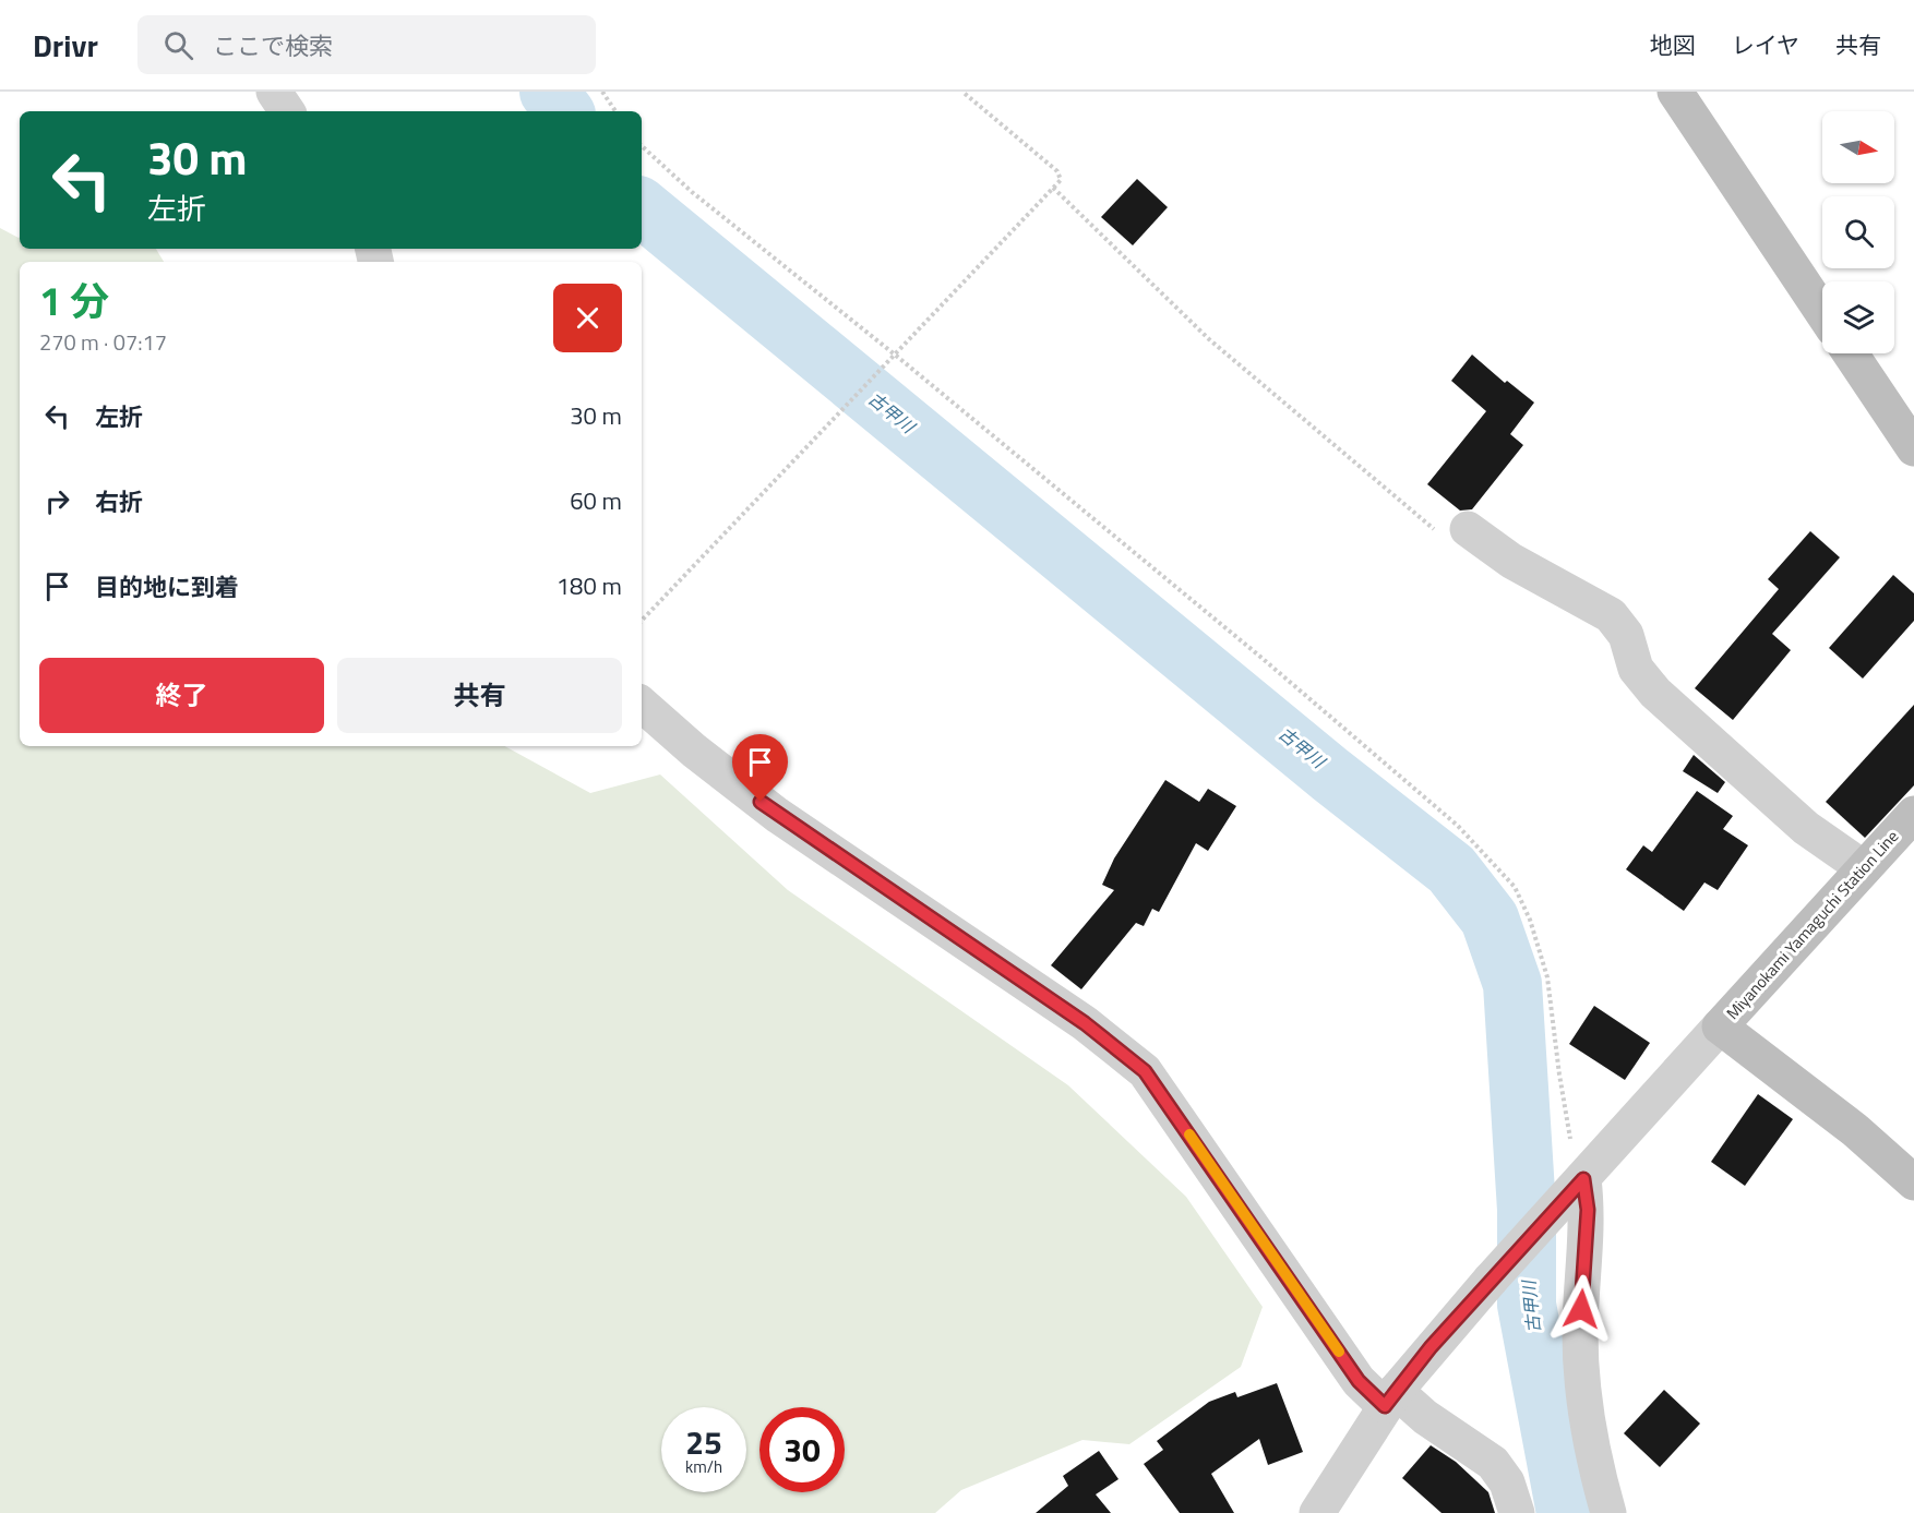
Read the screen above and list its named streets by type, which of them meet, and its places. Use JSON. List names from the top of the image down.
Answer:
{
  "streets": {
    "main road": ["Miyanokami Yamaguchi Station Line"]
  },
  "water": ["古甲川"],
  "north": "right",
  "page": {
    "header": "Drivr",
    "search": "ここで検索",
    "nav": ["地図", "レイヤ", "共有"],
    "turn": ["30 m", "左折"],
    "heading": ["1 分", "270 m · 07:17"],
    "list": [
      {
        "name": "左折",
        "value": "30 m"
      },
      {
        "name": "右折",
        "value": "60 m"
      },
      {
        "name": "目的地に到着",
        "value": "180 m"
      }
    ],
    "buttons": ["終了", "共有"],
    "speed": "25 km/h",
    "limit": "30"
  }
}
